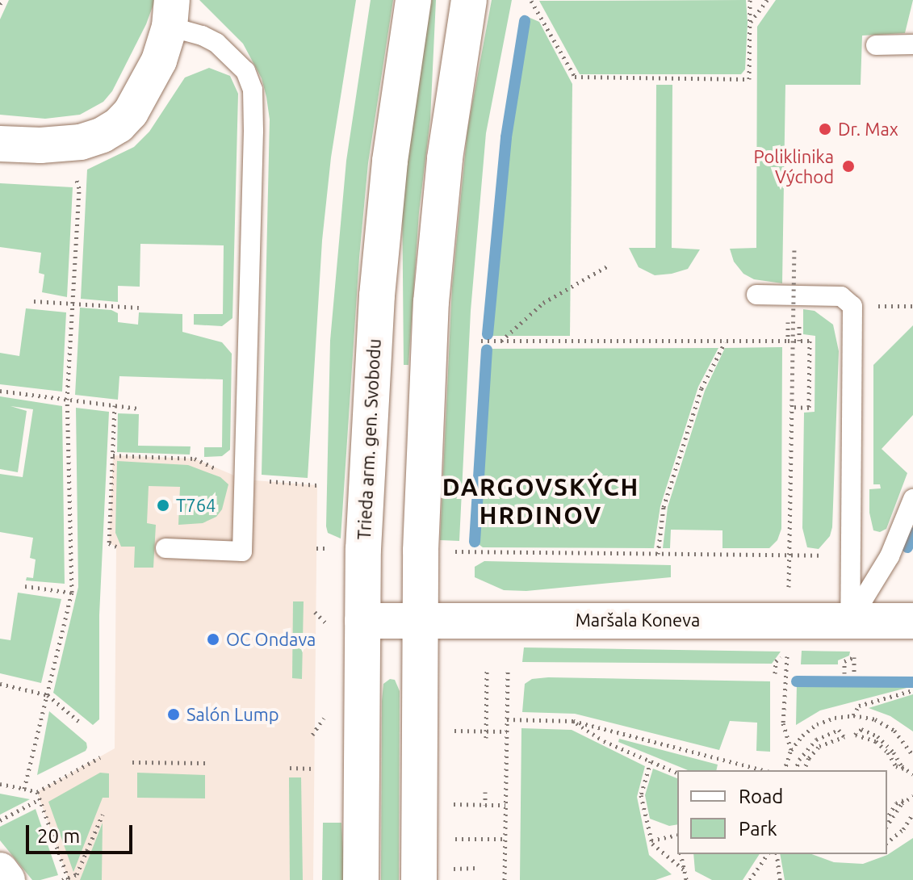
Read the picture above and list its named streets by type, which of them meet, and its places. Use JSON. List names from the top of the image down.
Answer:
{
  "streets": {
    "street": ["Trieda arm. gen. Svobodu", "Maršala Koneva"]
  },
  "crossings": [
    ["Trieda arm. gen. Svobodu", "Maršala Koneva"]
  ],
  "districts": ["DARGOVSKÝCH HRDINOV"],
  "places": [
    "Dr. Max",
    "Poliklinika Východ",
    "T764",
    "OC Ondava",
    "Salón Lump"
  ],
  "legend": ["Road", "Park"],
  "scale_bar": "20 m"
}
